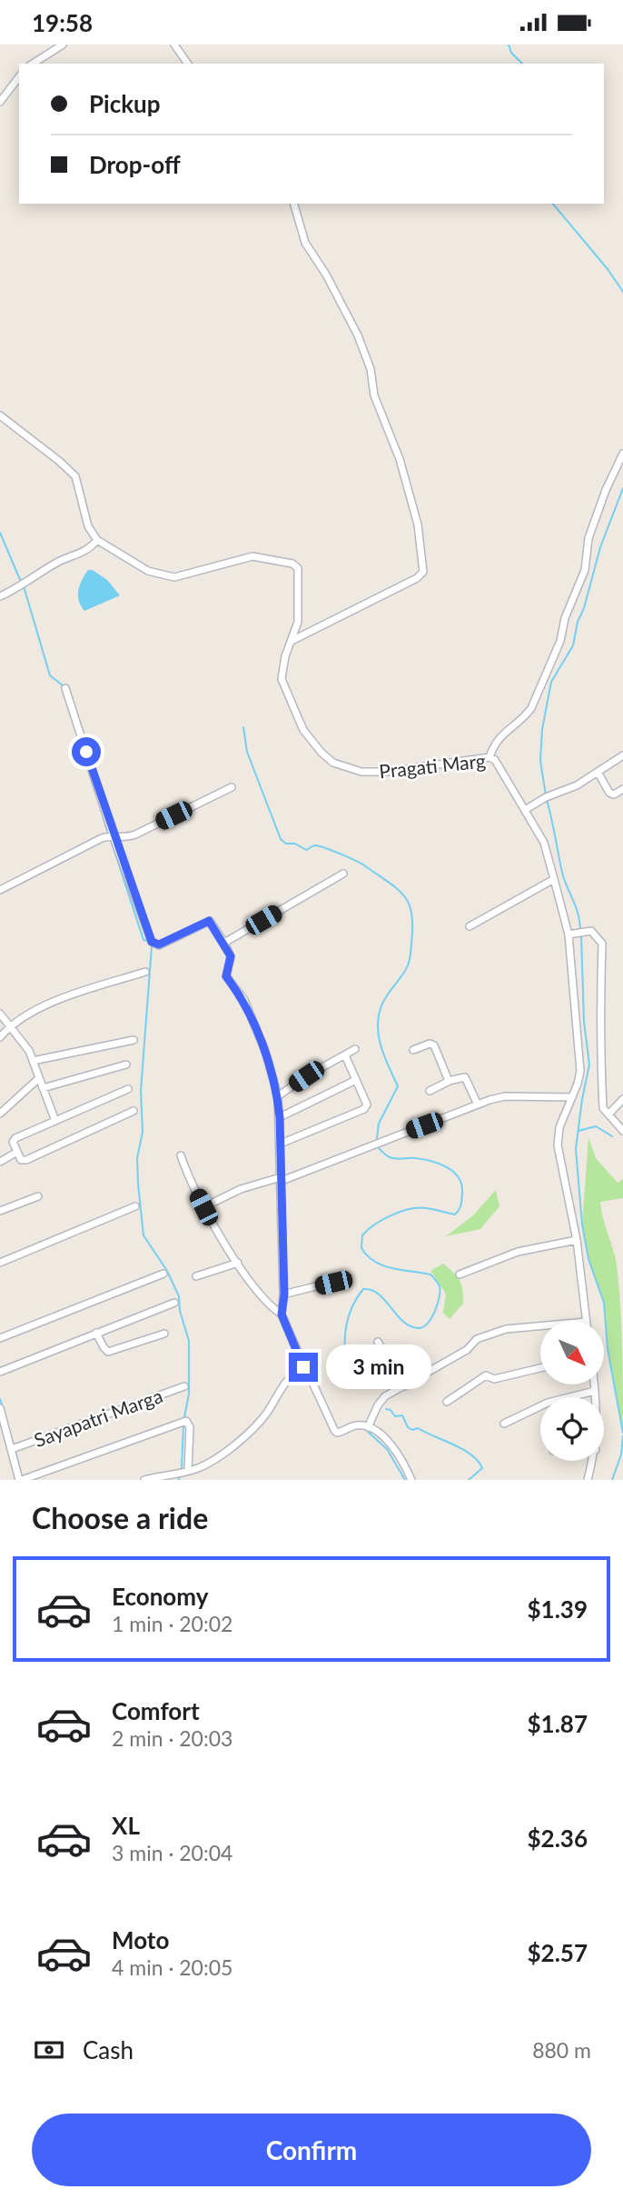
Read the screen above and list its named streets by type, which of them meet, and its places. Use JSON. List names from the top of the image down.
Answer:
{
  "streets": {
    "street": ["Pragati Marg", "Sayapatri Marga"]
  },
  "north": "bottom right",
  "page": {
    "status": "19:58",
    "banner": ["Pickup", "Drop-off"],
    "bubble": "3 min",
    "heading": "Choose a ride",
    "list": [
      {
        "name": "Economy",
        "note": "1 min · 20:02",
        "value": "$1.39"
      },
      {
        "name": "Comfort",
        "note": "2 min · 20:03",
        "value": "$1.87"
      },
      {
        "name": "XL",
        "note": "3 min · 20:04",
        "value": "$2.36"
      },
      {
        "name": "Moto",
        "note": "4 min · 20:05",
        "value": "$2.57"
      }
    ],
    "pay": ["Cash", "880 m"],
    "buttons": "Confirm"
  }
}
